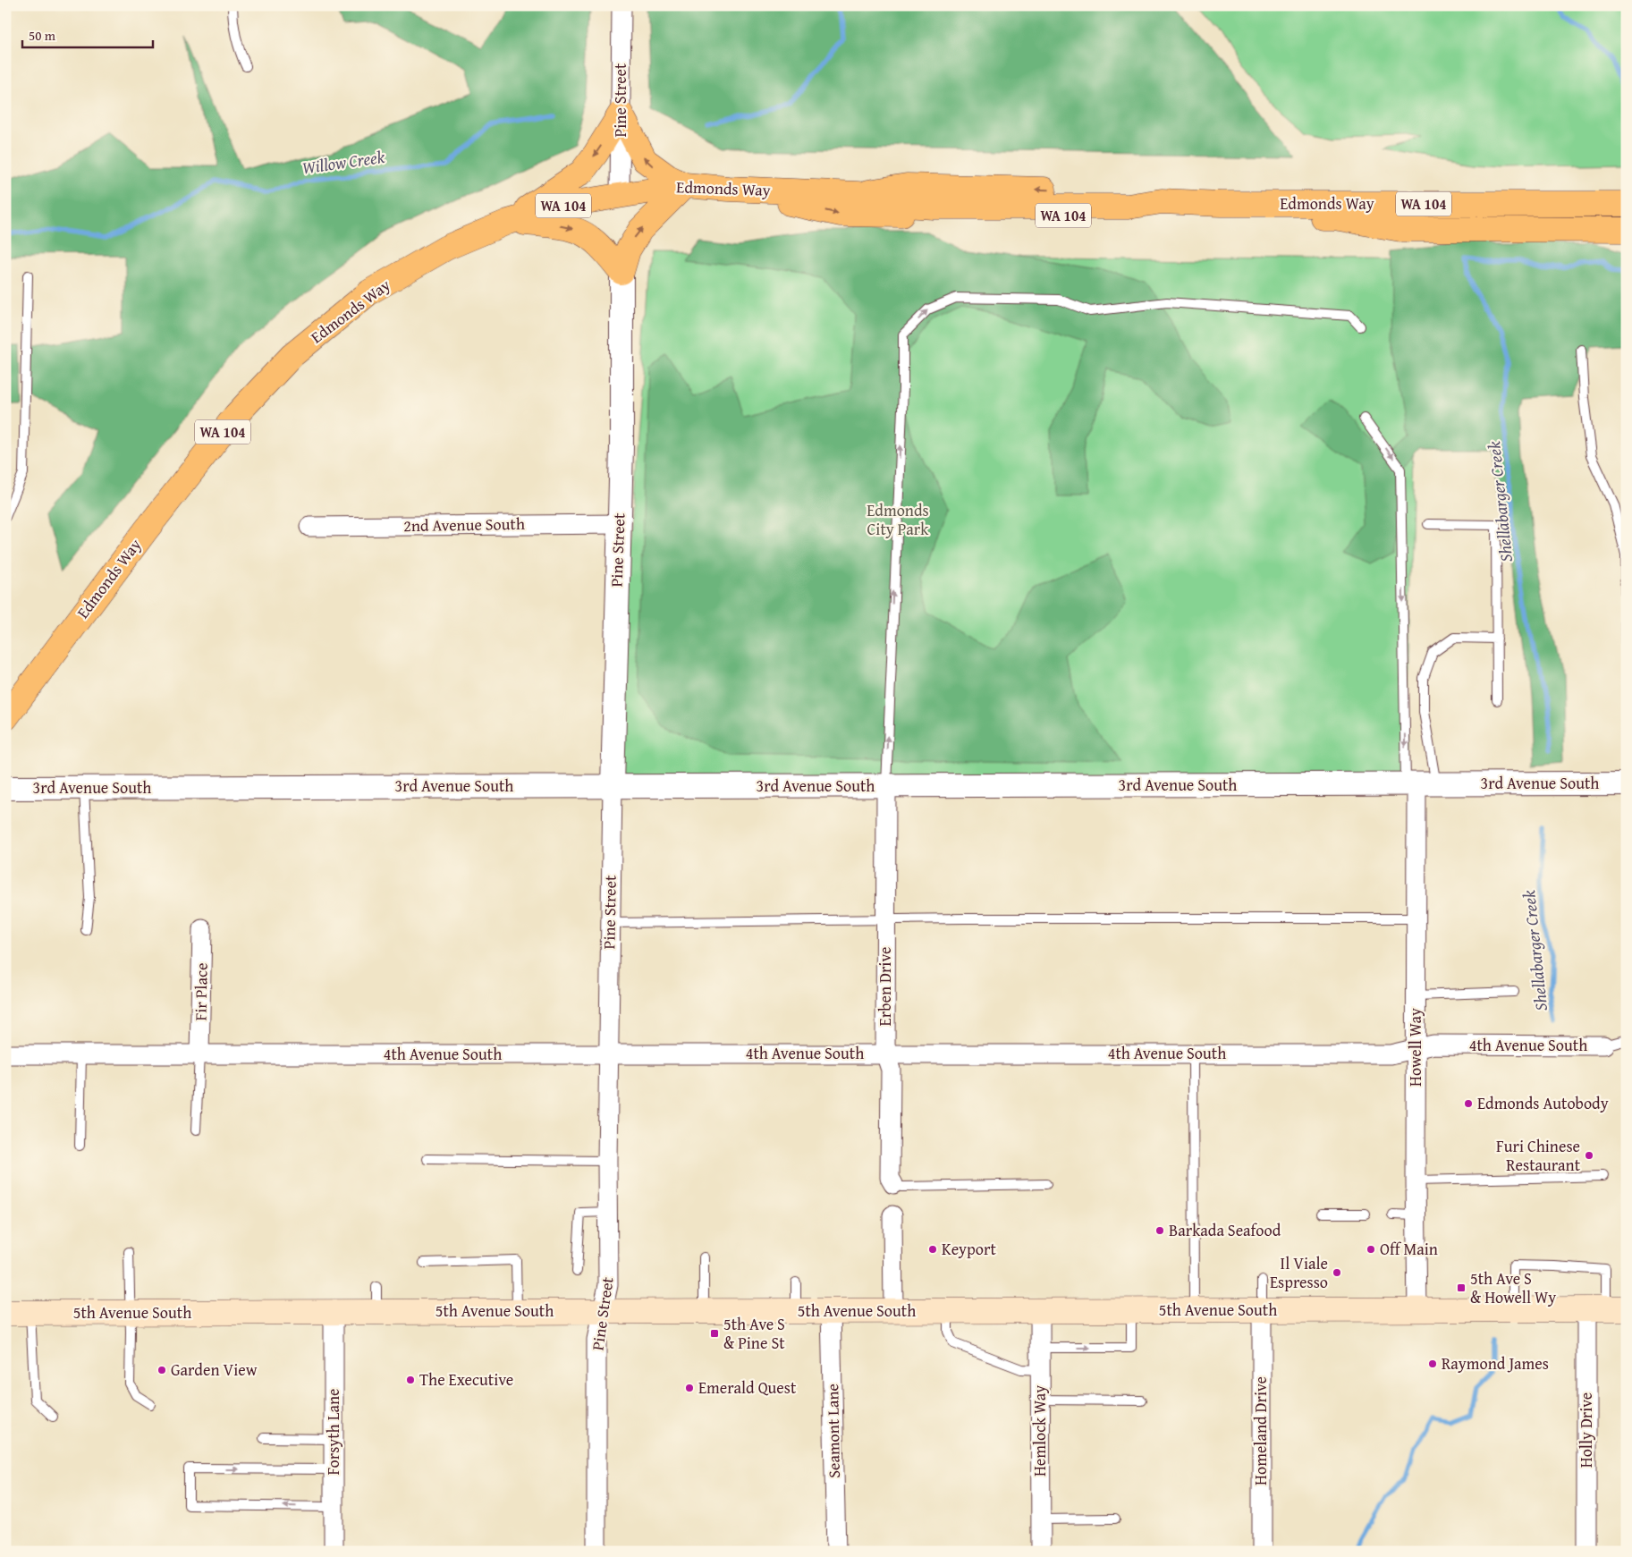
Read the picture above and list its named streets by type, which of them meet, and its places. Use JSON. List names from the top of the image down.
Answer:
{
  "streets": {
    "main road": ["Edmonds Way", "WA 104", "5th Avenue South"],
    "street": [
      "Pine Street",
      "2nd Avenue South",
      "3rd Avenue South",
      "Erben Drive",
      "Fir Place",
      "4th Avenue South",
      "Howell Way",
      "Holly Drive",
      "Seamont Lane",
      "Hemlock Way",
      "Homeland Drive",
      "Forsyth Lane"
    ]
  },
  "crossings": [
    ["Pine Street", "Edmonds Way"],
    ["Pine Street", "2nd Avenue South"],
    ["Pine Street", "3rd Avenue South"],
    ["Pine Street", "4th Avenue South"],
    ["Pine Street", "5th Avenue South"],
    ["Edmonds Way", "WA 104"],
    ["3rd Avenue South", "Erben Drive"],
    ["3rd Avenue South", "Howell Way"],
    ["Erben Drive", "4th Avenue South"],
    ["Fir Place", "4th Avenue South"],
    ["4th Avenue South", "Howell Way"],
    ["Howell Way", "5th Avenue South"],
    ["5th Avenue South", "Holly Drive"],
    ["5th Avenue South", "Seamont Lane"],
    ["5th Avenue South", "Hemlock Way"],
    ["5th Avenue South", "Homeland Drive"],
    ["5th Avenue South", "Forsyth Lane"]
  ],
  "water": ["Willow Creek", "Shellabarger Creek"],
  "parks": ["Edmonds City Park"],
  "places": {
    "other": [
      "Edmonds Autobody",
      "Furi Chinese Restaurant",
      "Barkada Seafood",
      "Keyport",
      "Off Main",
      "Il Viale Espresso",
      "Raymond James",
      "Garden View",
      "The Executive",
      "Emerald Quest"
    ],
    "transit": ["5th Ave S & Howell Wy", "5th Ave S & Pine St"]
  },
  "scale_bar": "50 m"
}
